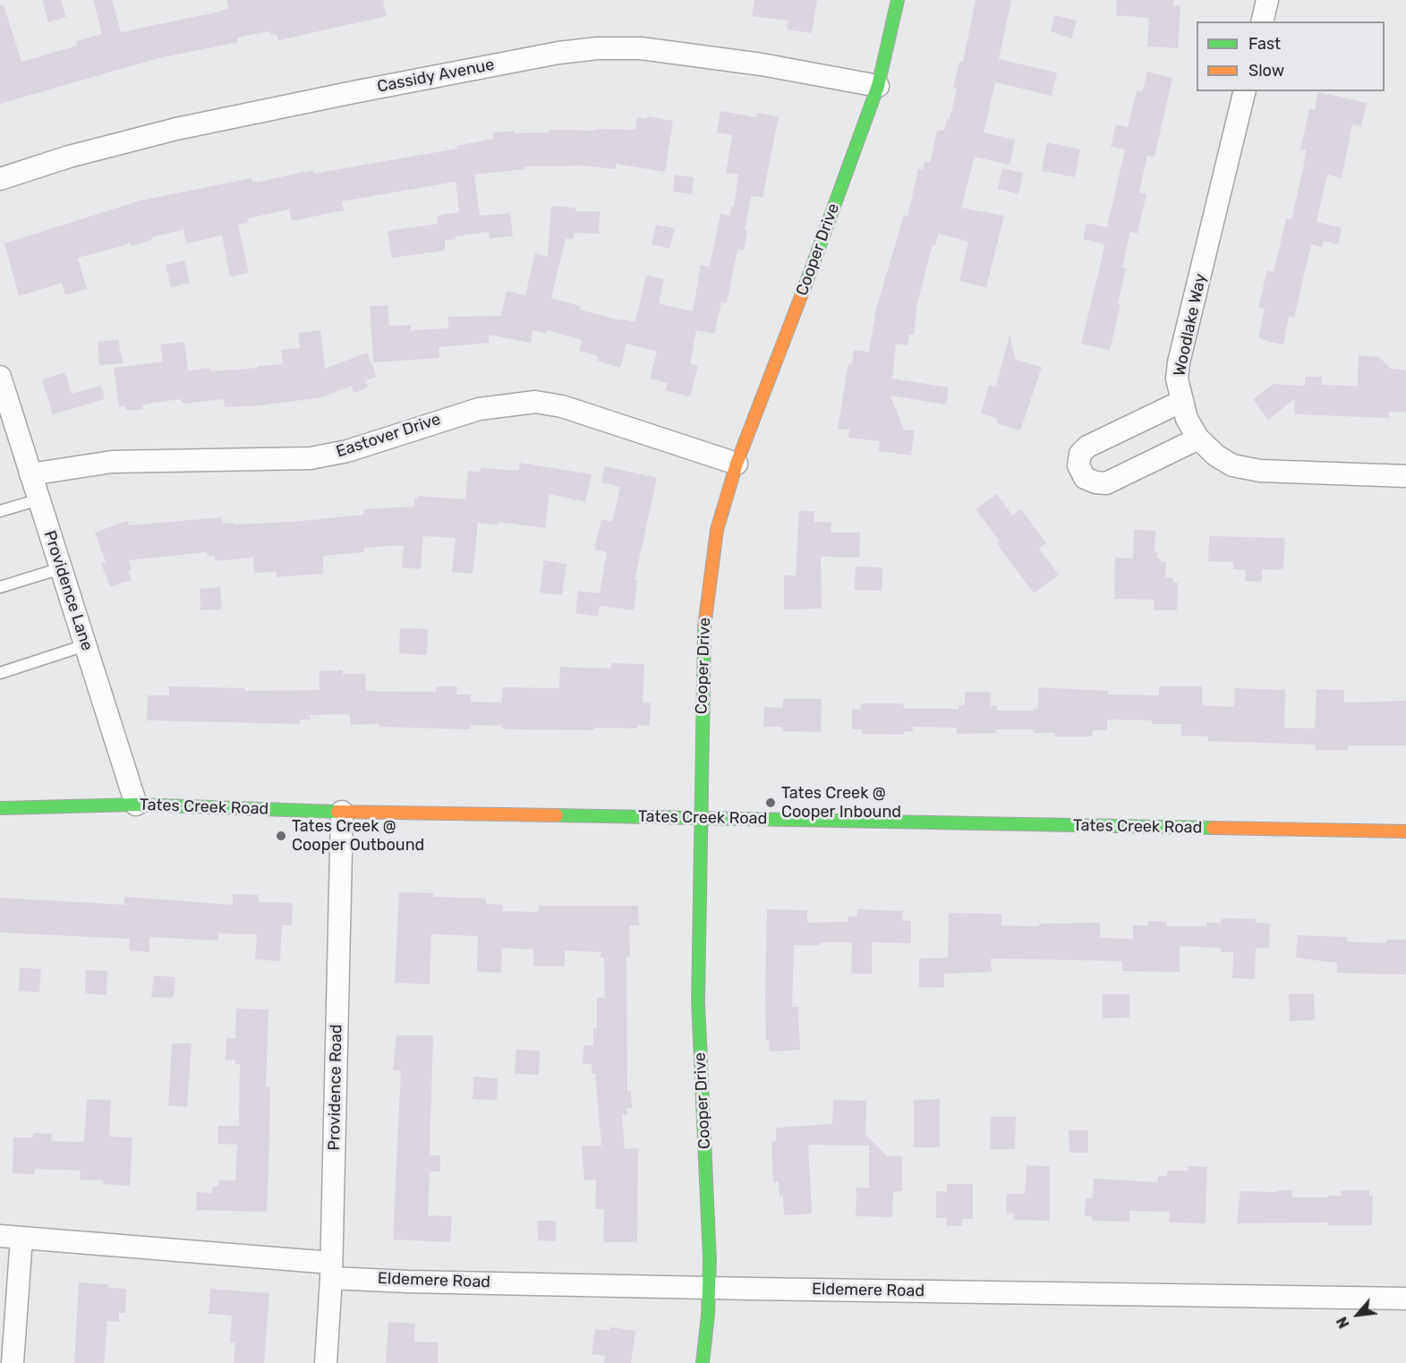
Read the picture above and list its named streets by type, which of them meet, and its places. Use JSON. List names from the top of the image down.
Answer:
{
  "streets": {
    "main road": ["Cooper Drive", "Tates Creek Road"],
    "street": [
      "Cassidy Avenue",
      "Woodlake Way",
      "Eastover Drive",
      "Providence Lane",
      "Providence Road",
      "Eldemere Road"
    ]
  },
  "crossings": [
    ["Cassidy Avenue", "Cooper Drive"],
    ["Cooper Drive", "Eastover Drive"],
    ["Cooper Drive", "Tates Creek Road"],
    ["Cooper Drive", "Eldemere Road"],
    ["Eastover Drive", "Providence Lane"],
    ["Providence Lane", "Tates Creek Road"],
    ["Tates Creek Road", "Providence Road"],
    ["Providence Road", "Eldemere Road"]
  ],
  "places": ["Tates Creek @ Cooper Inbound", "Tates Creek @ Cooper Outbound"],
  "legend": ["Fast", "Slow"],
  "north": "bottom left"
}
